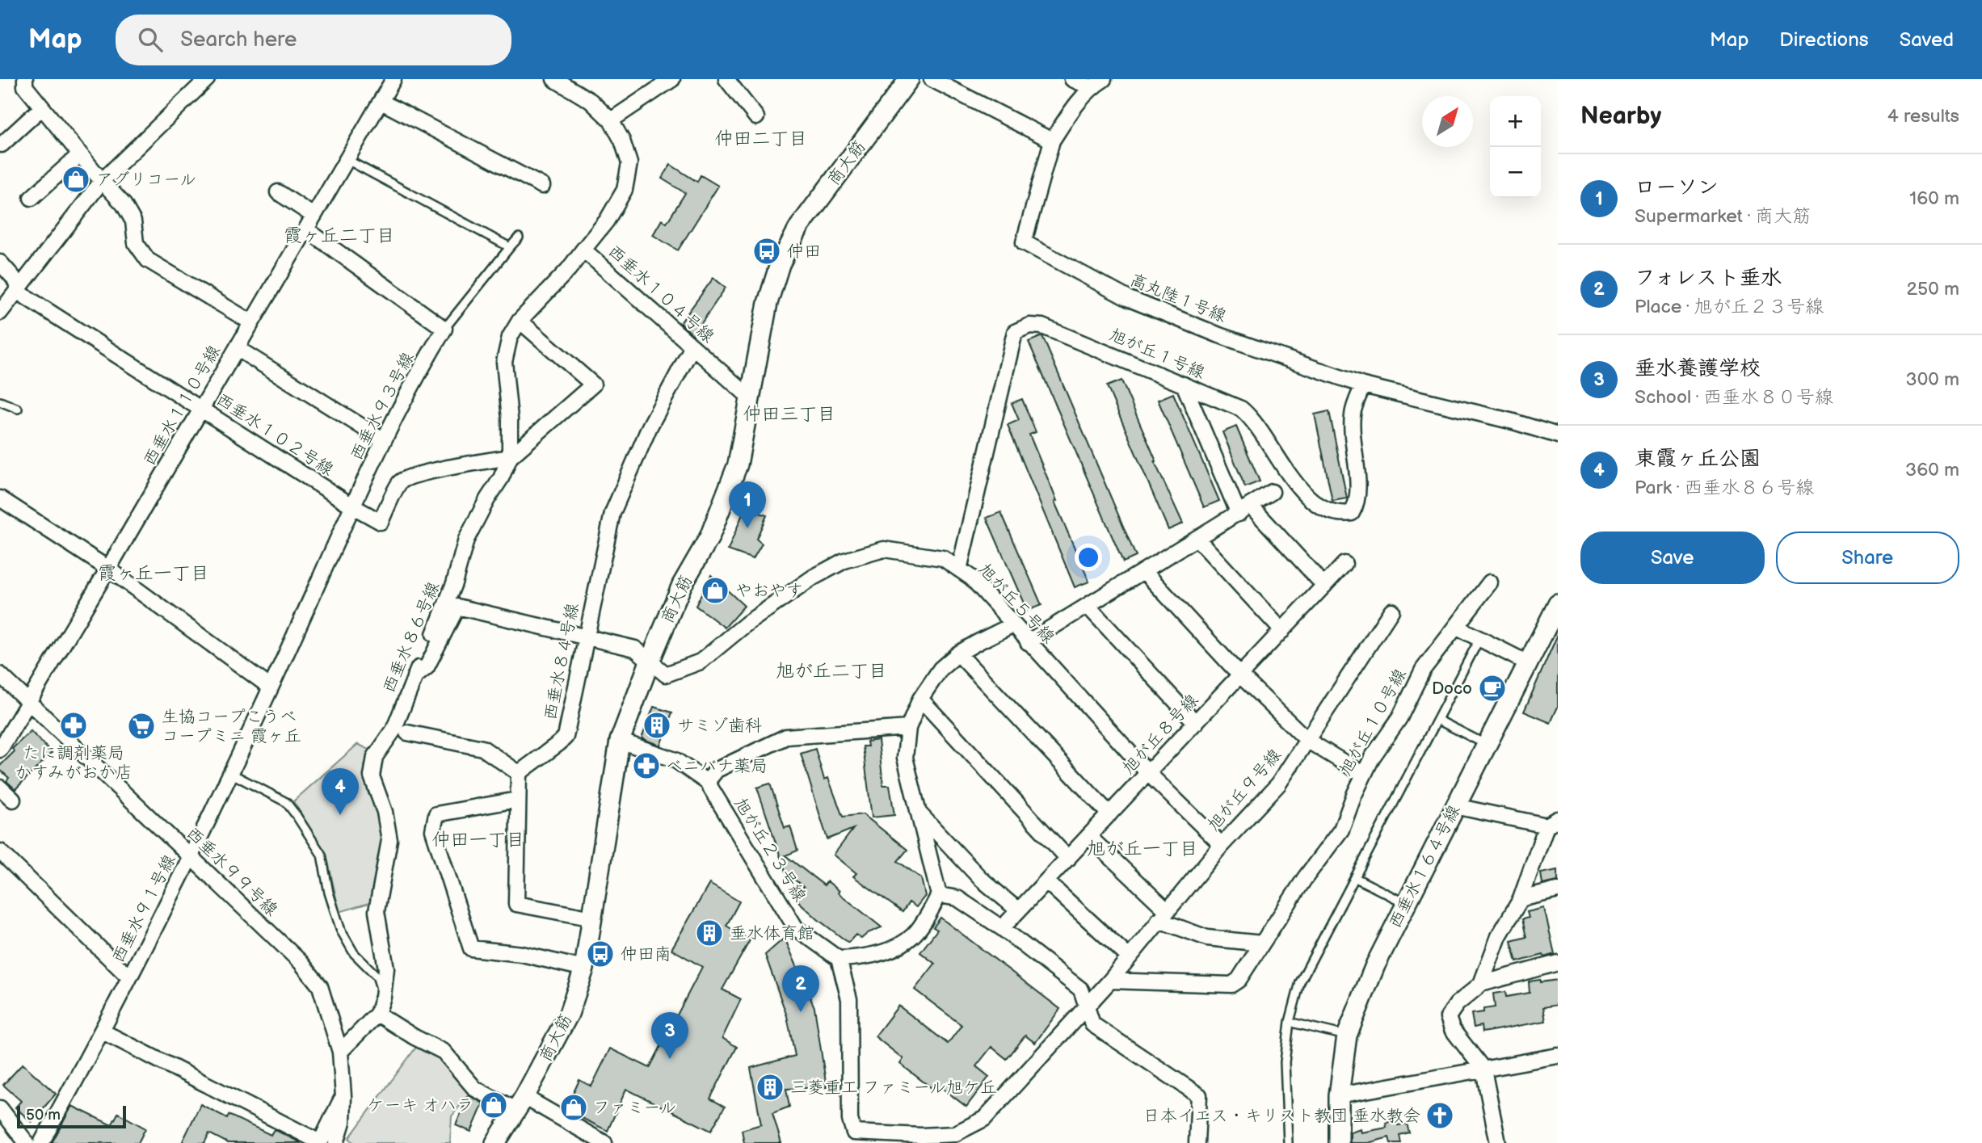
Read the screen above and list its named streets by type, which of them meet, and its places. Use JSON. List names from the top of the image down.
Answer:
{
  "streets": {
    "street": [
      "商大筋",
      "西垂水１０４号線",
      "高丸陸１号線",
      "旭が丘１号線",
      "西垂水１１０号線",
      "西垂水９３号線",
      "西垂水１０２号線",
      "旭が丘５号線",
      "西垂水８６号線",
      "西垂水８４号線",
      "旭が丘１０号線",
      "旭が丘８号線",
      "旭が丘９号線",
      "旭が丘２３号線",
      "西垂水１６４号線",
      "西垂水９９号線",
      "西垂水９１号線"
    ]
  },
  "crossings": [
    ["商大筋", "西垂水１０４号線"],
    ["商大筋", "旭が丘５号線"],
    ["西垂水１０４号線", "西垂水８６号線"],
    ["西垂水１０４号線", "西垂水８４号線"],
    ["高丸陸１号線", "旭が丘１号線"],
    ["旭が丘１号線", "旭が丘５号線"],
    ["西垂水１１０号線", "西垂水１０２号線"],
    ["西垂水１１０号線", "西垂水９９号線"],
    ["西垂水９３号線", "西垂水１０２号線"],
    ["西垂水９３号線", "西垂水９１号線"],
    ["西垂水１０２号線", "西垂水８６号線"],
    ["旭が丘５号線", "旭が丘８号線"],
    ["旭が丘５号線", "旭が丘９号線"],
    ["西垂水８６号線", "西垂水９９号線"],
    ["旭が丘１０号線", "旭が丘９号線"],
    ["西垂水９９号線", "西垂水９１号線"]
  ],
  "districts": [
    "仲田二丁目",
    "霞ヶ丘二丁目",
    "仲田三丁目",
    "霞ヶ丘一丁目",
    "旭が丘二丁目",
    "仲田一丁目",
    "旭が丘一丁目"
  ],
  "places": {
    "shop": [
      "アグリコール",
      "やおやす",
      "ケーキ オハラ",
      "ファミール"
    ],
    "bus stop": ["仲田", "仲田南"],
    "cafe": ["Doco"],
    "pharmacy": ["たに調剤薬局 かすみがおか店", "ベニバナ薬局"],
    "building": ["サミゾ歯科", "垂水体育館", "三菱重工 ファミール旭ケ丘"],
    "supermarket": ["生協コープこうべ コープミニ 霞ヶ丘"],
    "church": ["日本イエス・キリスト教団 垂水教会"]
  },
  "scale_bar": "50 m",
  "north": "top right",
  "page": {
    "header": "Map",
    "search": "Search here",
    "nav": ["Map", "Directions", "Saved"],
    "heading": ["Nearby", "4 results"],
    "map_buttons": ["+", "−"],
    "list": [
      {
        "mark": "1",
        "name": "ローソン",
        "note": "Supermarket · 商大筋",
        "value": "160 m"
      },
      {
        "mark": "2",
        "name": "フォレスト垂水",
        "note": "Place · 旭が丘２３号線",
        "value": "250 m"
      },
      {
        "mark": "3",
        "name": "垂水養護学校",
        "note": "School · 西垂水８０号線",
        "value": "300 m"
      },
      {
        "mark": "4",
        "name": "東霞ヶ丘公園",
        "note": "Park · 西垂水８６号線",
        "value": "360 m"
      }
    ],
    "pins": [
      "1",
      "4",
      "2",
      "3"
    ],
    "buttons": ["Save", "Share"],
    "scale": "50 m"
  }
}
